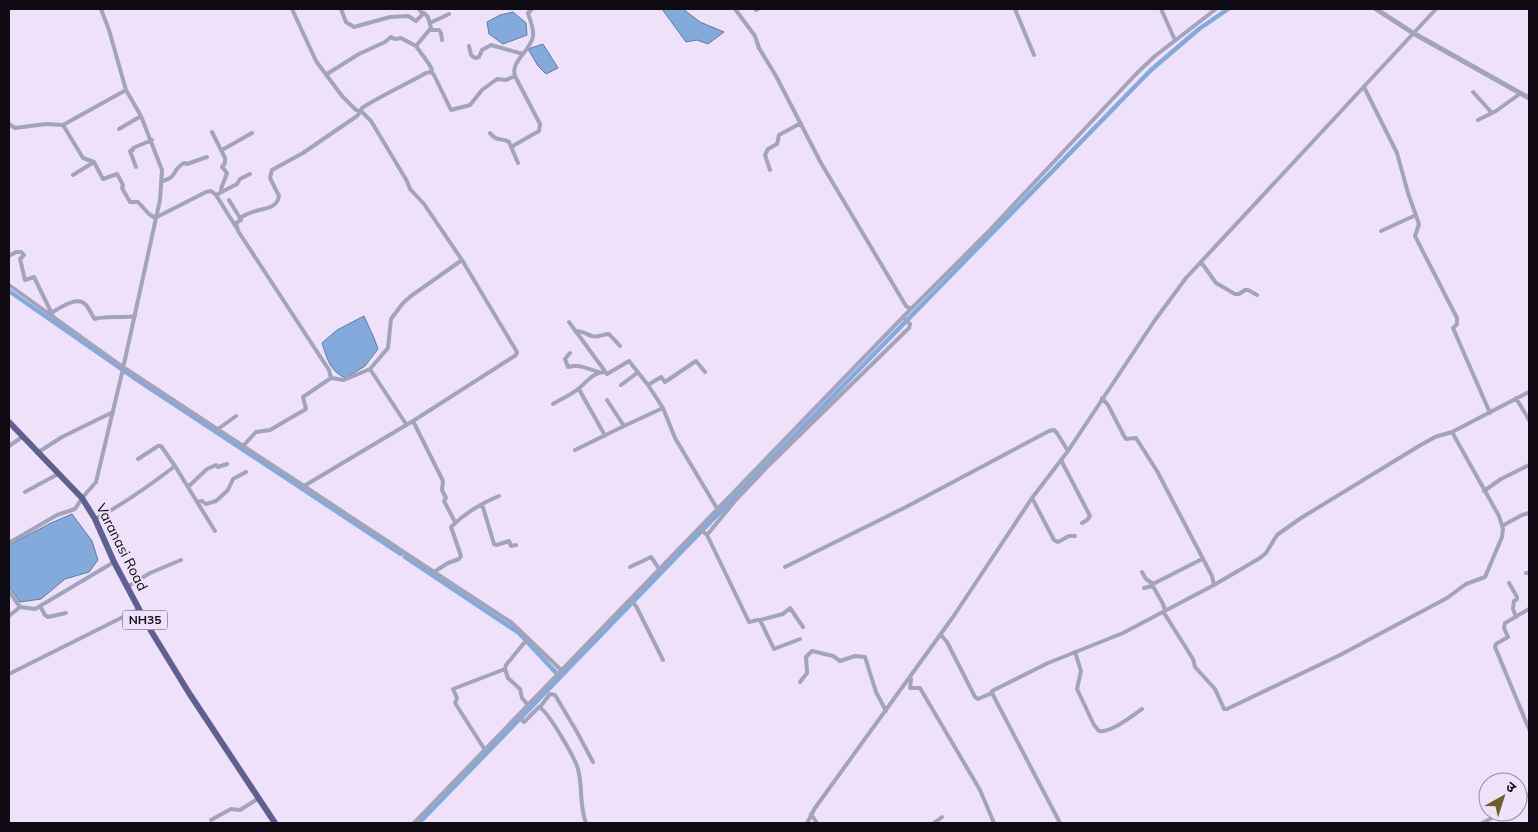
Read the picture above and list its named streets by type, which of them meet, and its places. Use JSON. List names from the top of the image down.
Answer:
{
  "streets": {
    "highway": ["Varanasi Road", "NH35"]
  },
  "north": "top right"
}
